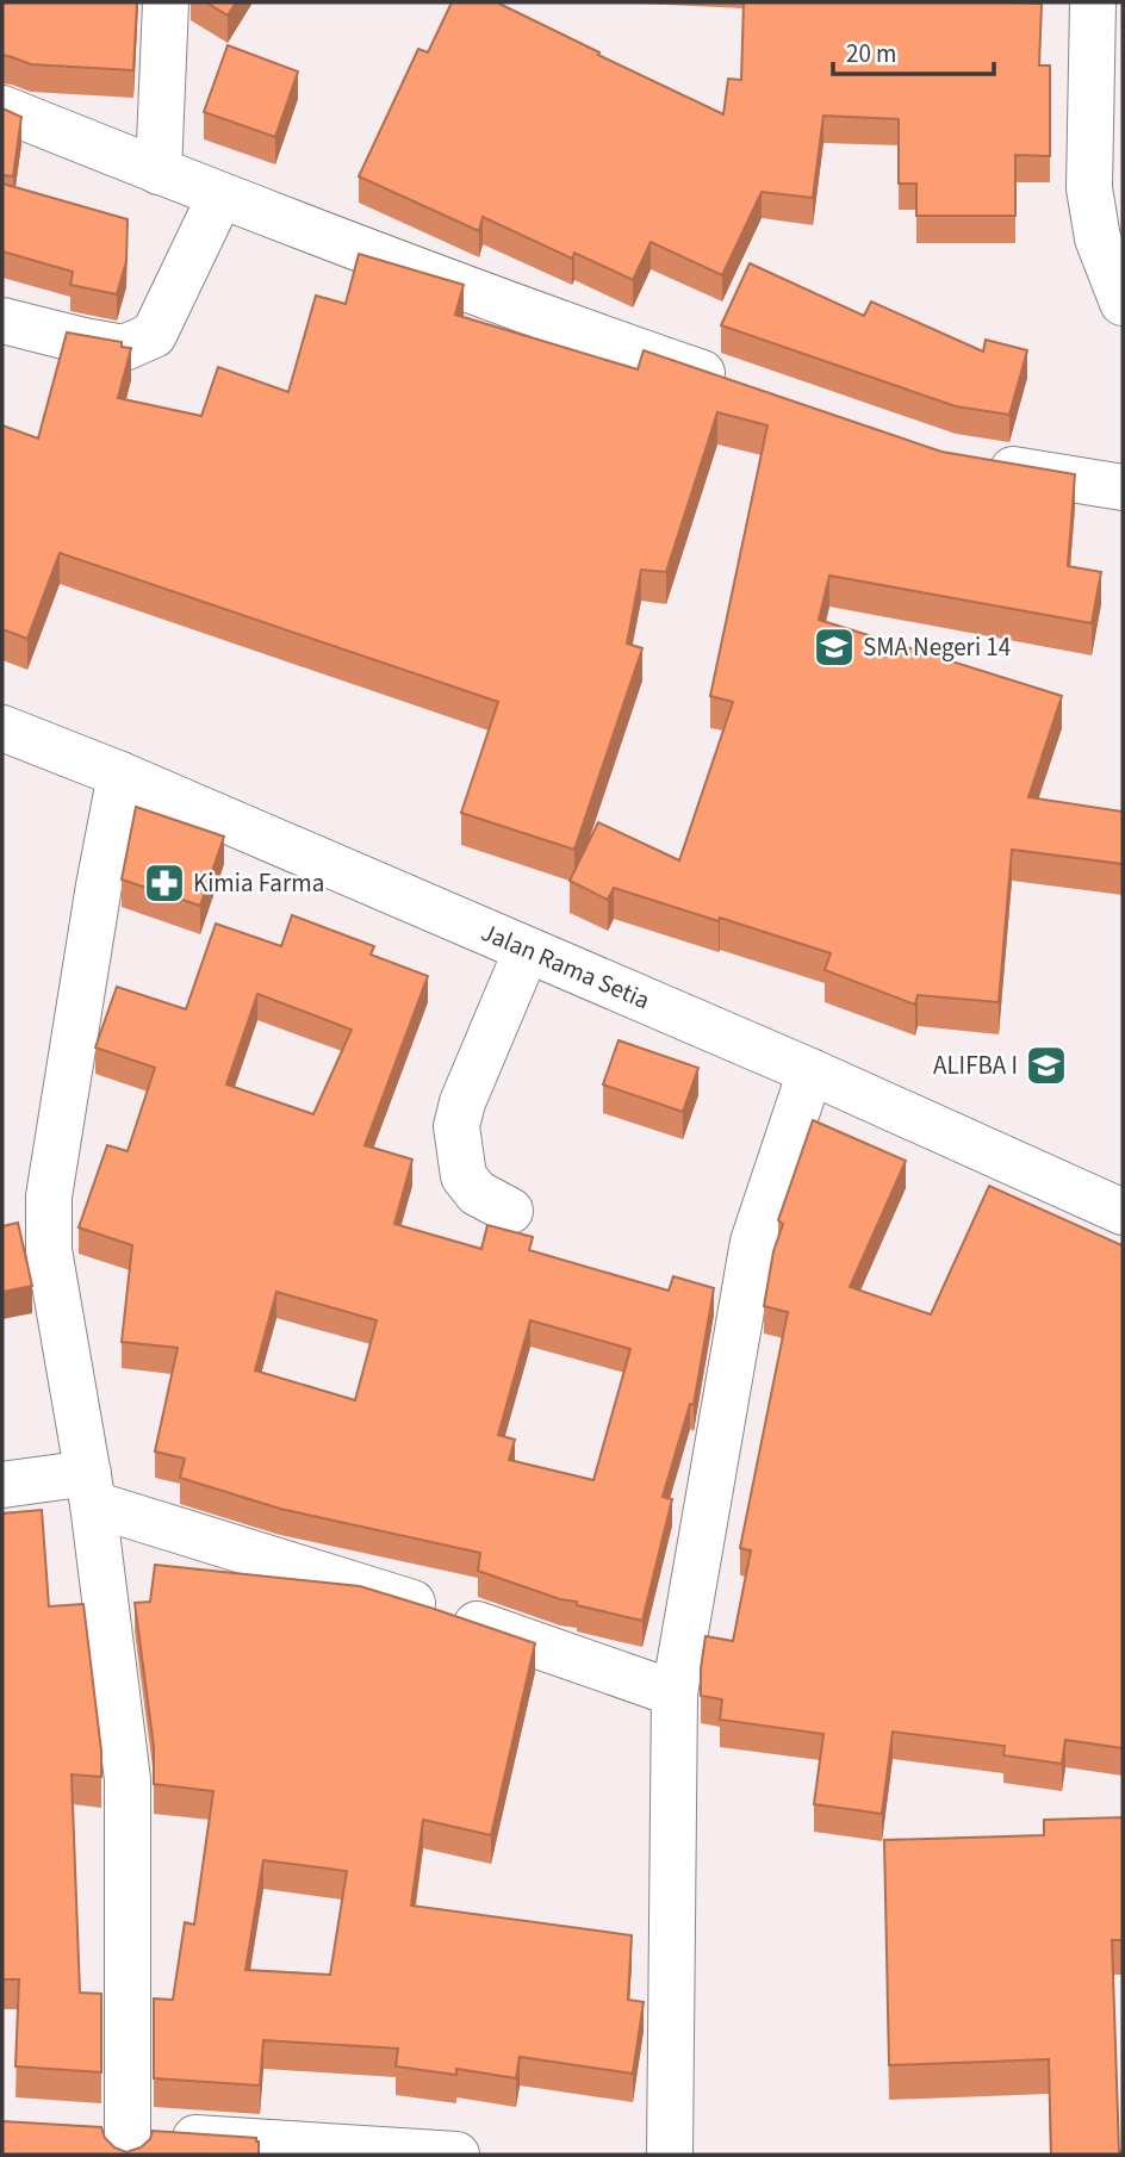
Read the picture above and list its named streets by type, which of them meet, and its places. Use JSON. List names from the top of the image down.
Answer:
{
  "streets": {
    "street": ["Jalan Rama Setia"]
  },
  "places": {
    "school or university": ["SMA Negeri 14", "ALIFBA I"],
    "pharmacy": ["Kimia Farma"]
  },
  "scale_bar": "20 m"
}
